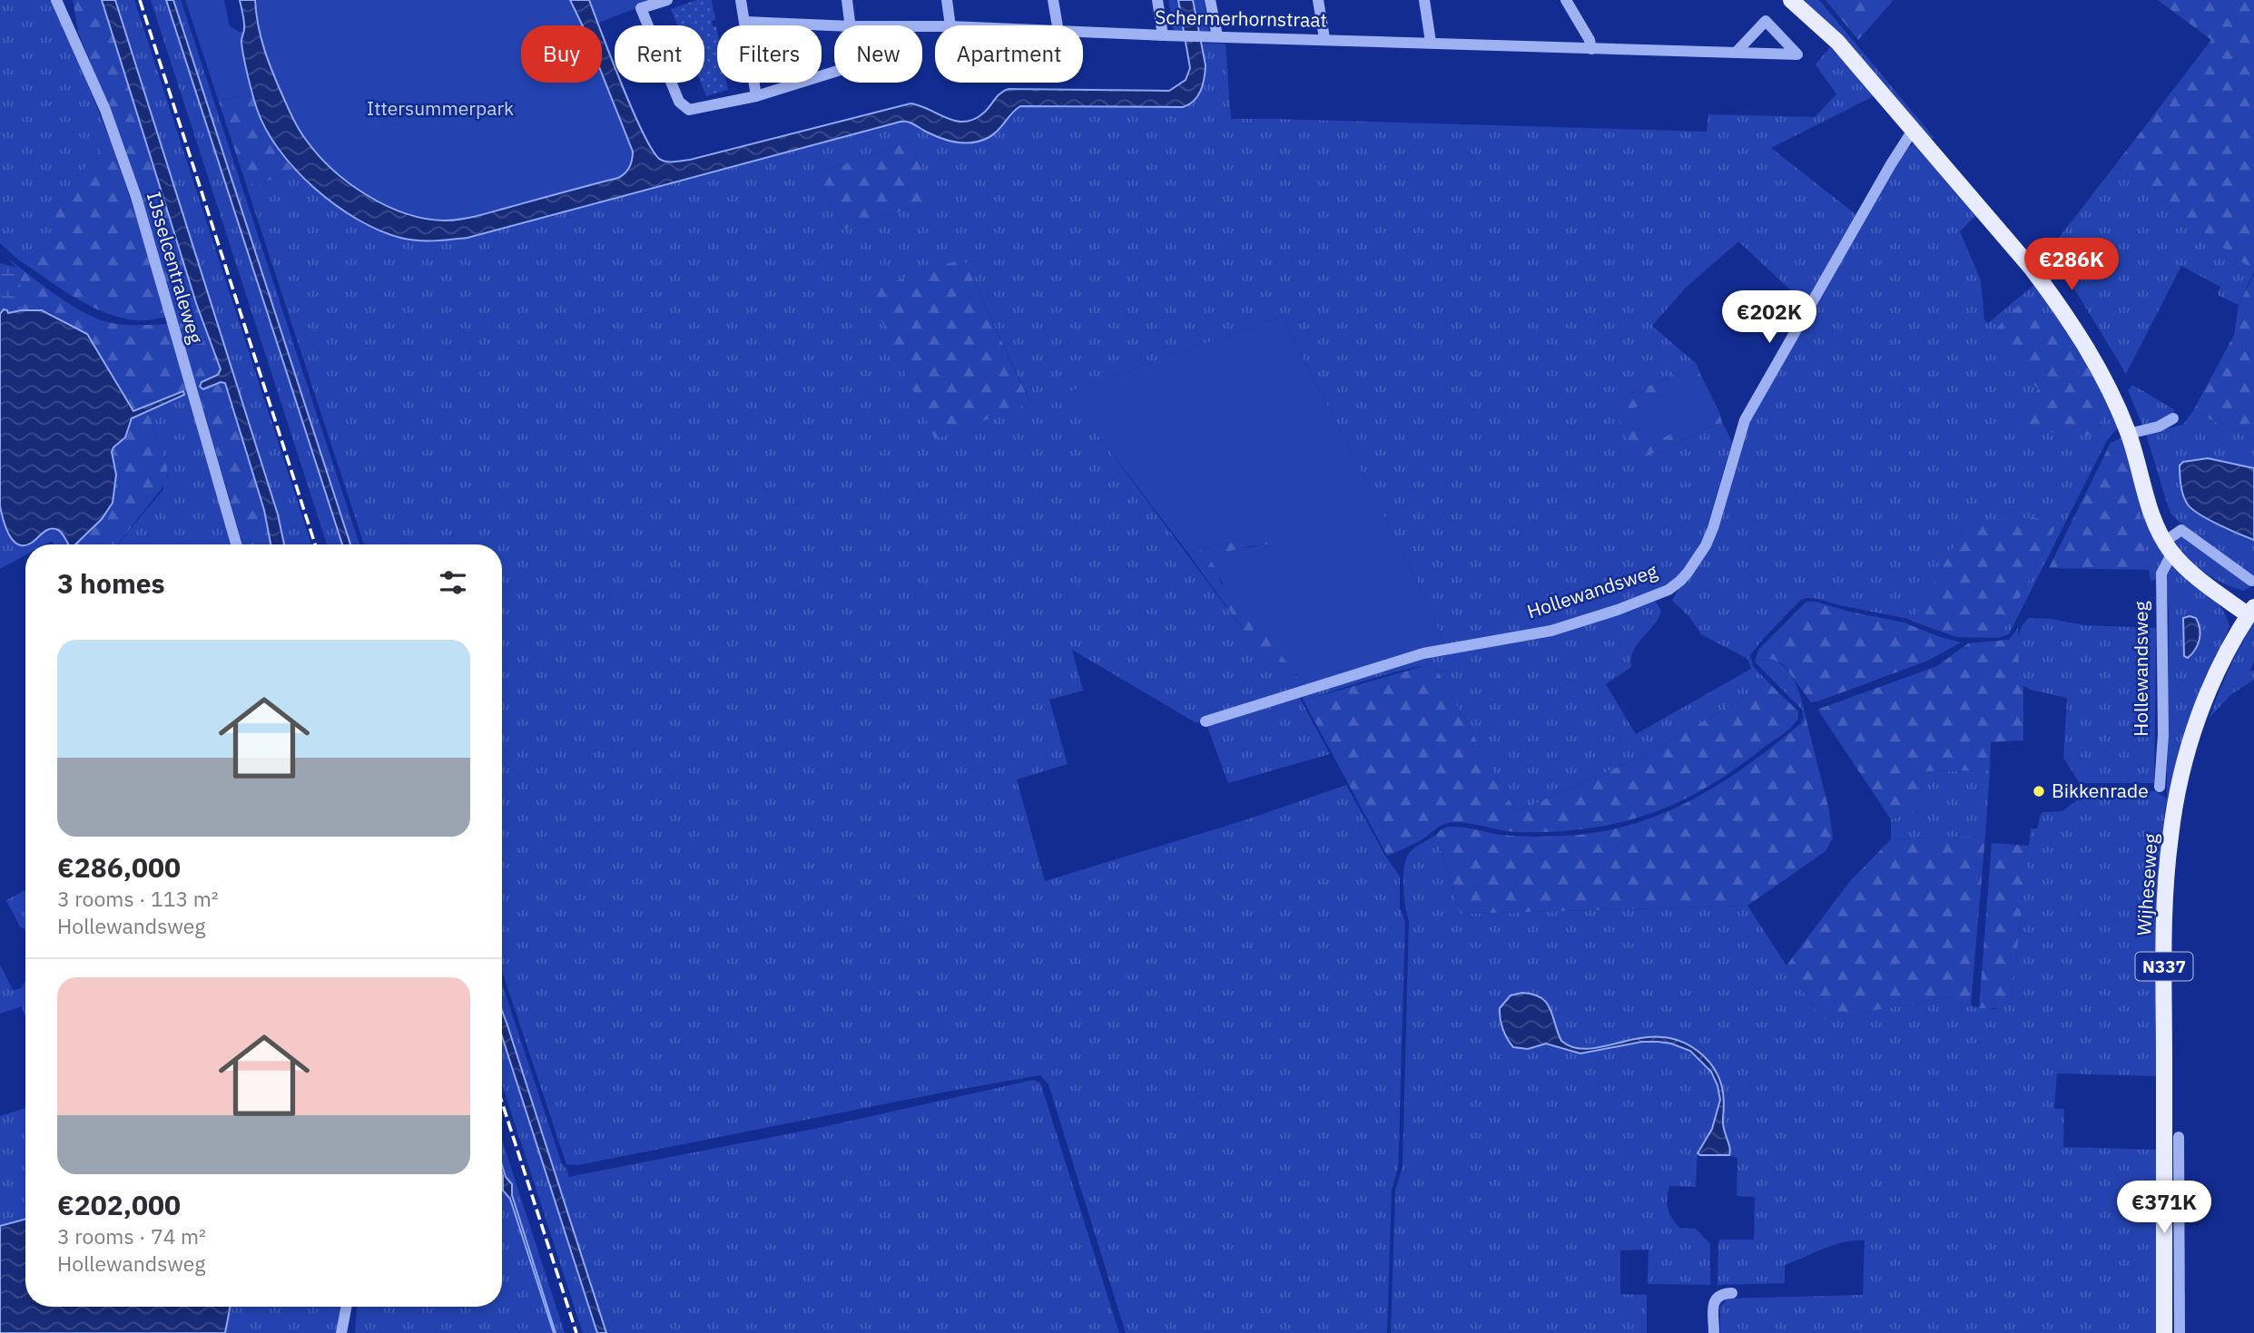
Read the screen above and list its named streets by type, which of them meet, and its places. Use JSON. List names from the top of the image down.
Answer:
{
  "streets": {
    "main road": ["Wijheseweg", "N337"],
    "street": ["Schermerhornstraat", "IJsselcentraleweg", "Hollewandsweg"]
  },
  "parks": ["Ittersummerpark"],
  "places": ["Bikkenrade"],
  "page": {
    "chip": [
      "Buy",
      "Rent",
      "Filters",
      "New",
      "Apartment"
    ],
    "price": ["€286K", "€202K", "€371K"],
    "heading": "3 homes",
    "list": [
      {
        "name": "€286,000",
        "note": "3 rooms · 113 m² · Hollewandsweg"
      },
      {
        "name": "€202,000",
        "note": "3 rooms · 74 m² · Hollewandsweg"
      }
    ]
  }
}
